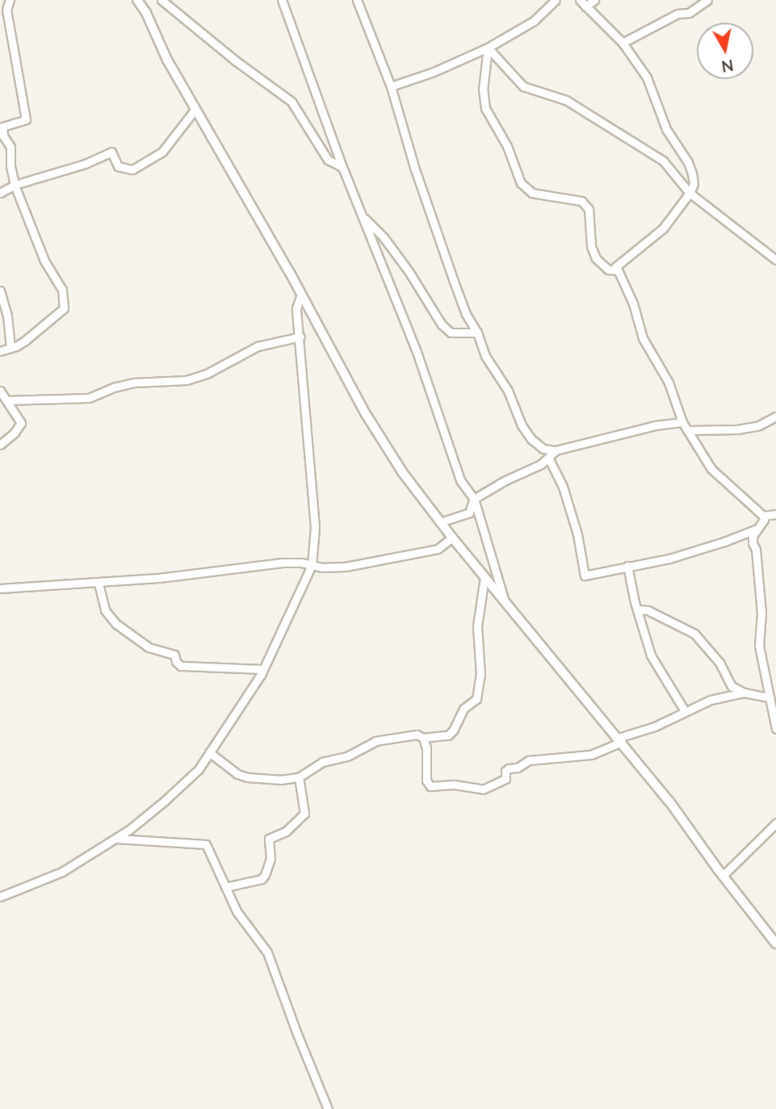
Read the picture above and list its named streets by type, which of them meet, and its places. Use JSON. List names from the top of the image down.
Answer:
{
  "north": "bottom"
}
